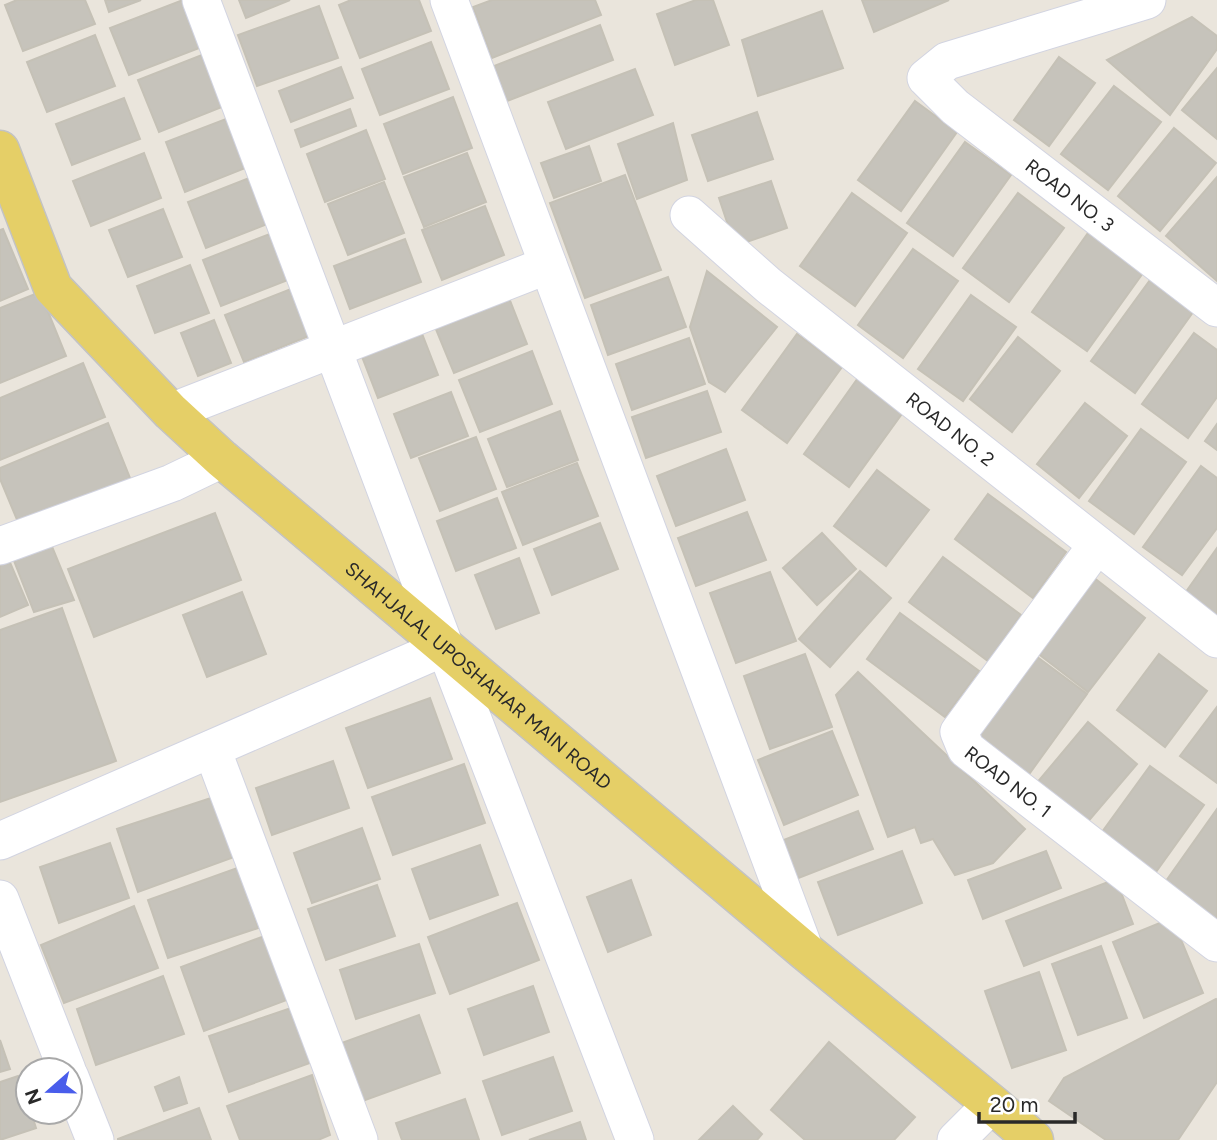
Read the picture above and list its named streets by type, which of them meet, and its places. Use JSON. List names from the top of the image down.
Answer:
{
  "streets": {
    "main road": ["SHAHJALAL UPOSHAHAR MAIN ROAD"],
    "street": ["ROAD NO. 3", "ROAD NO. 2", "ROAD NO. 1"]
  },
  "crossings": [
    ["ROAD NO. 2", "ROAD NO. 1"]
  ],
  "scale_bar": "20 m",
  "north": "left"
}
